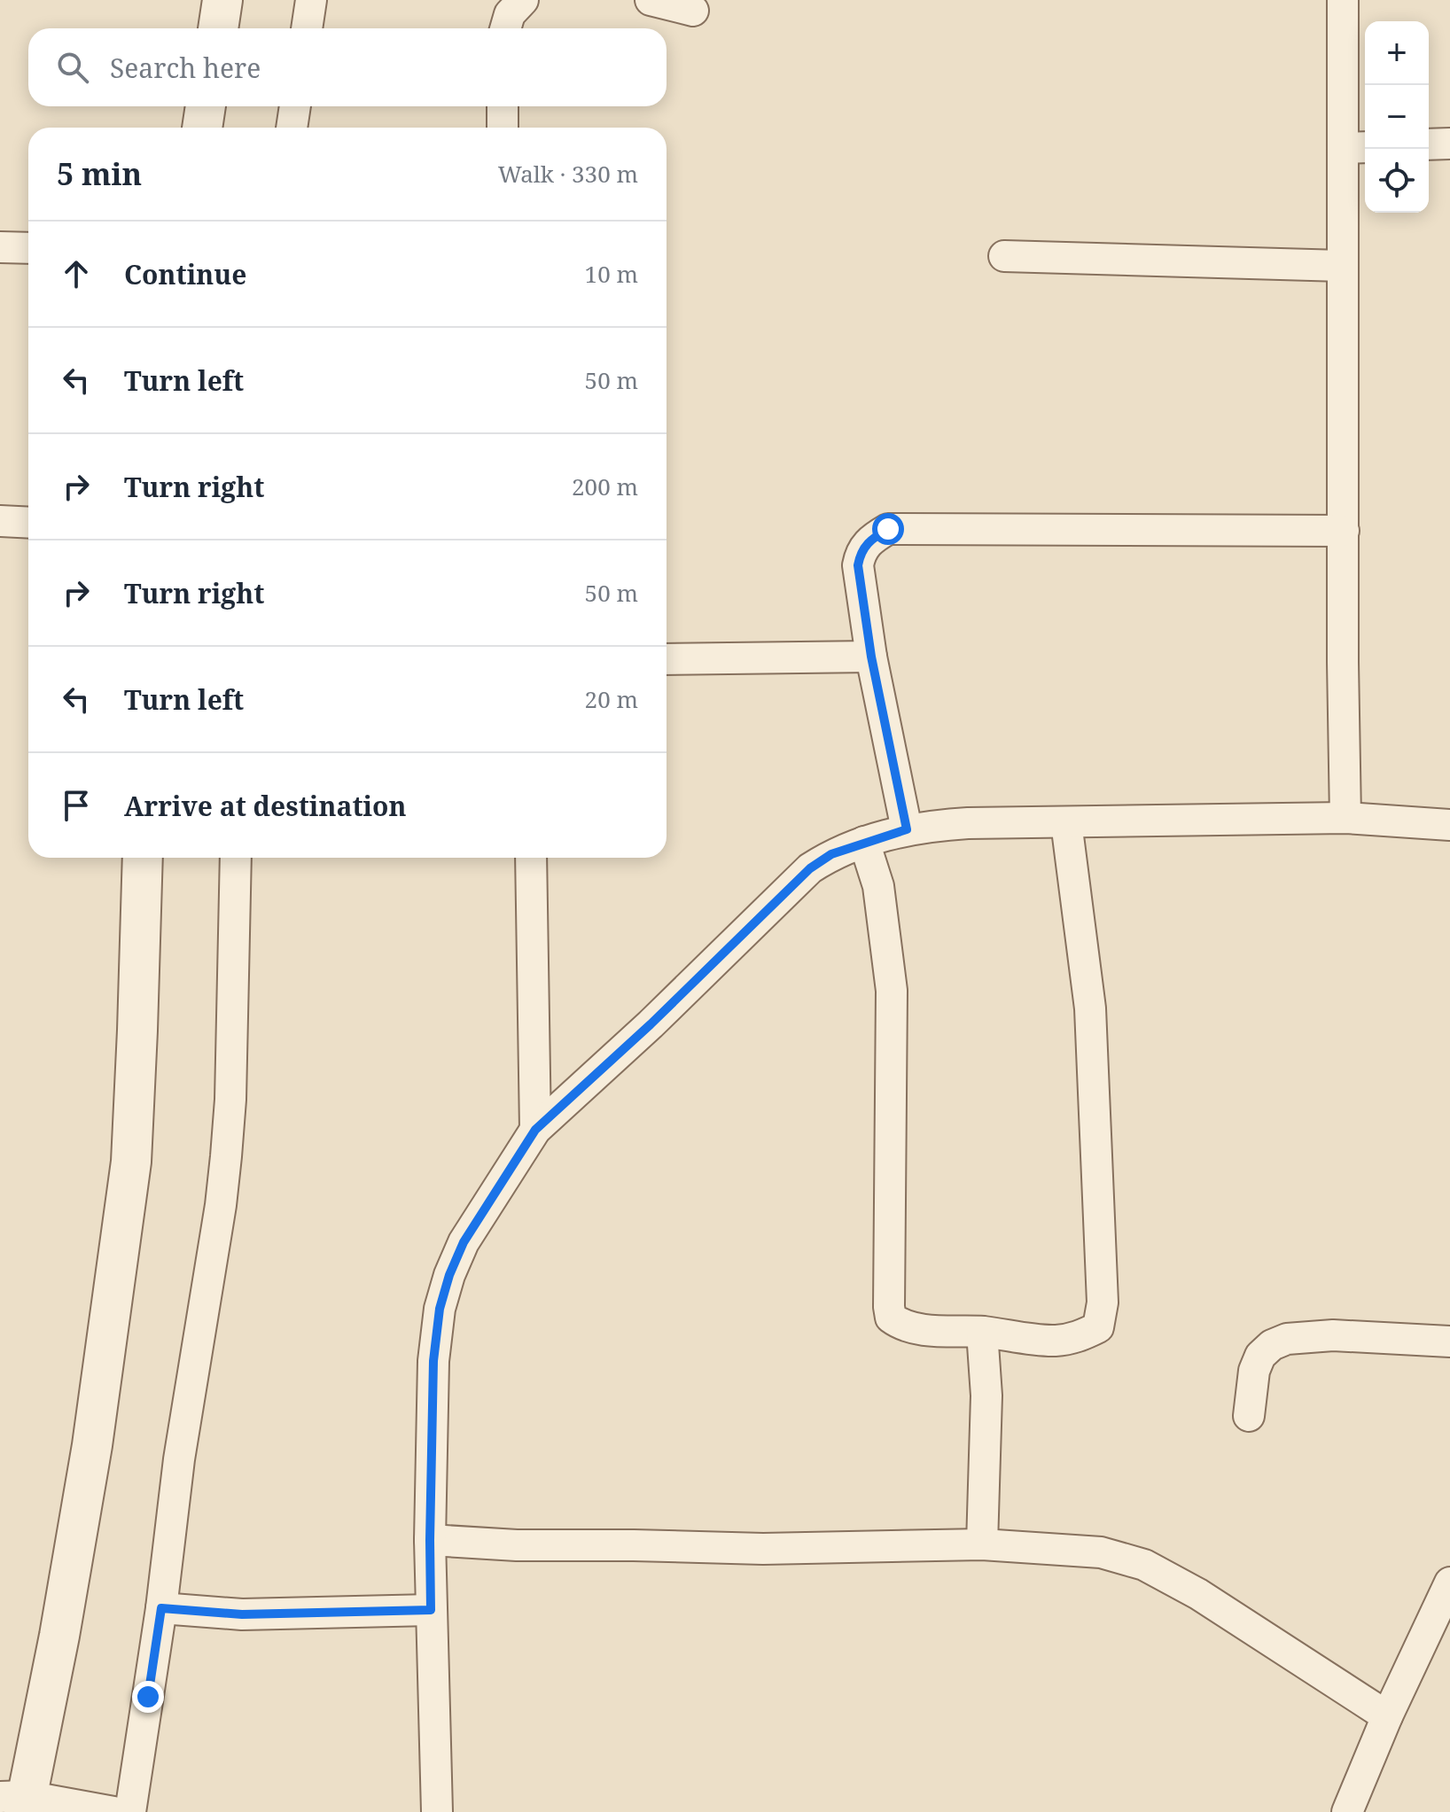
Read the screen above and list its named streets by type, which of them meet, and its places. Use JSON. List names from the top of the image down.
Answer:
{
  "page": {
    "map_buttons": ["+", "−"],
    "search": "Search here",
    "heading": ["5 min", "Walk · 330 m"],
    "list": [
      ["Continue", "10 m"],
      ["Turn left", "50 m"],
      ["Turn right", "200 m"],
      ["Turn right", "50 m"],
      ["Turn left", "20 m"],
      "Arrive at destination"
    ]
  }
}
